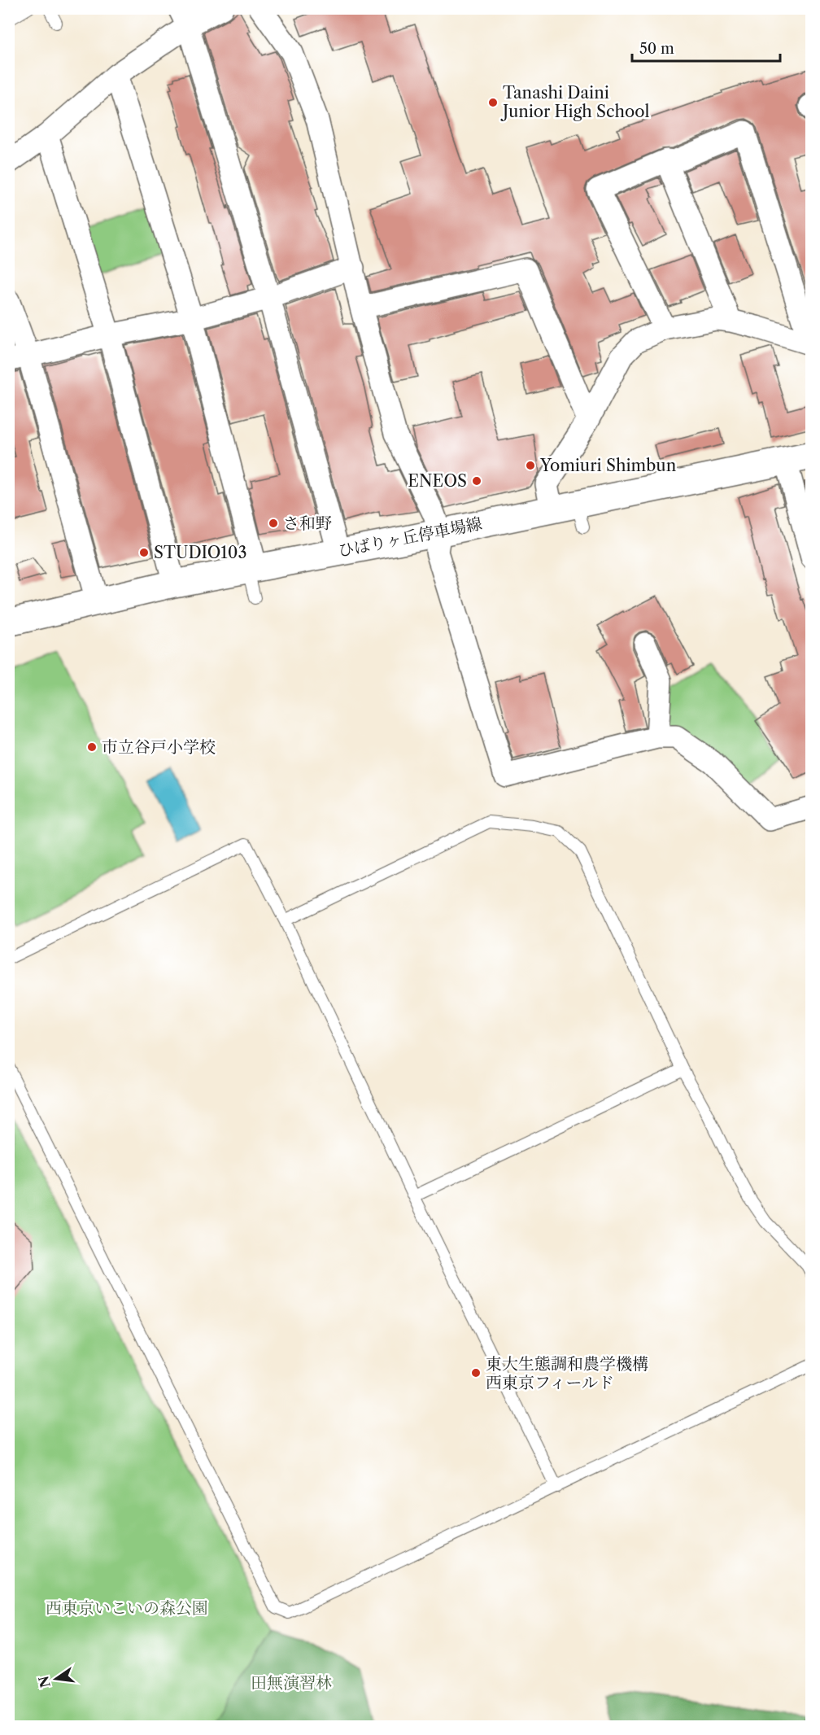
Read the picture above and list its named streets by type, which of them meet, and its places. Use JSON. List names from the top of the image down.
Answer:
{
  "streets": {
    "main road": ["ひばりヶ丘停車場線"]
  },
  "parks": ["西東京いこいの森公園", "田無演習林"],
  "places": [
    "Tanashi Daini Junior High School",
    "Yomiuri Shimbun",
    "ENEOS",
    "さ和野",
    "STUDIO103",
    "市立谷戸小学校",
    "東大生態調和農学機構 西東京フィールド"
  ],
  "scale_bar": "50 m",
  "north": "left"
}
